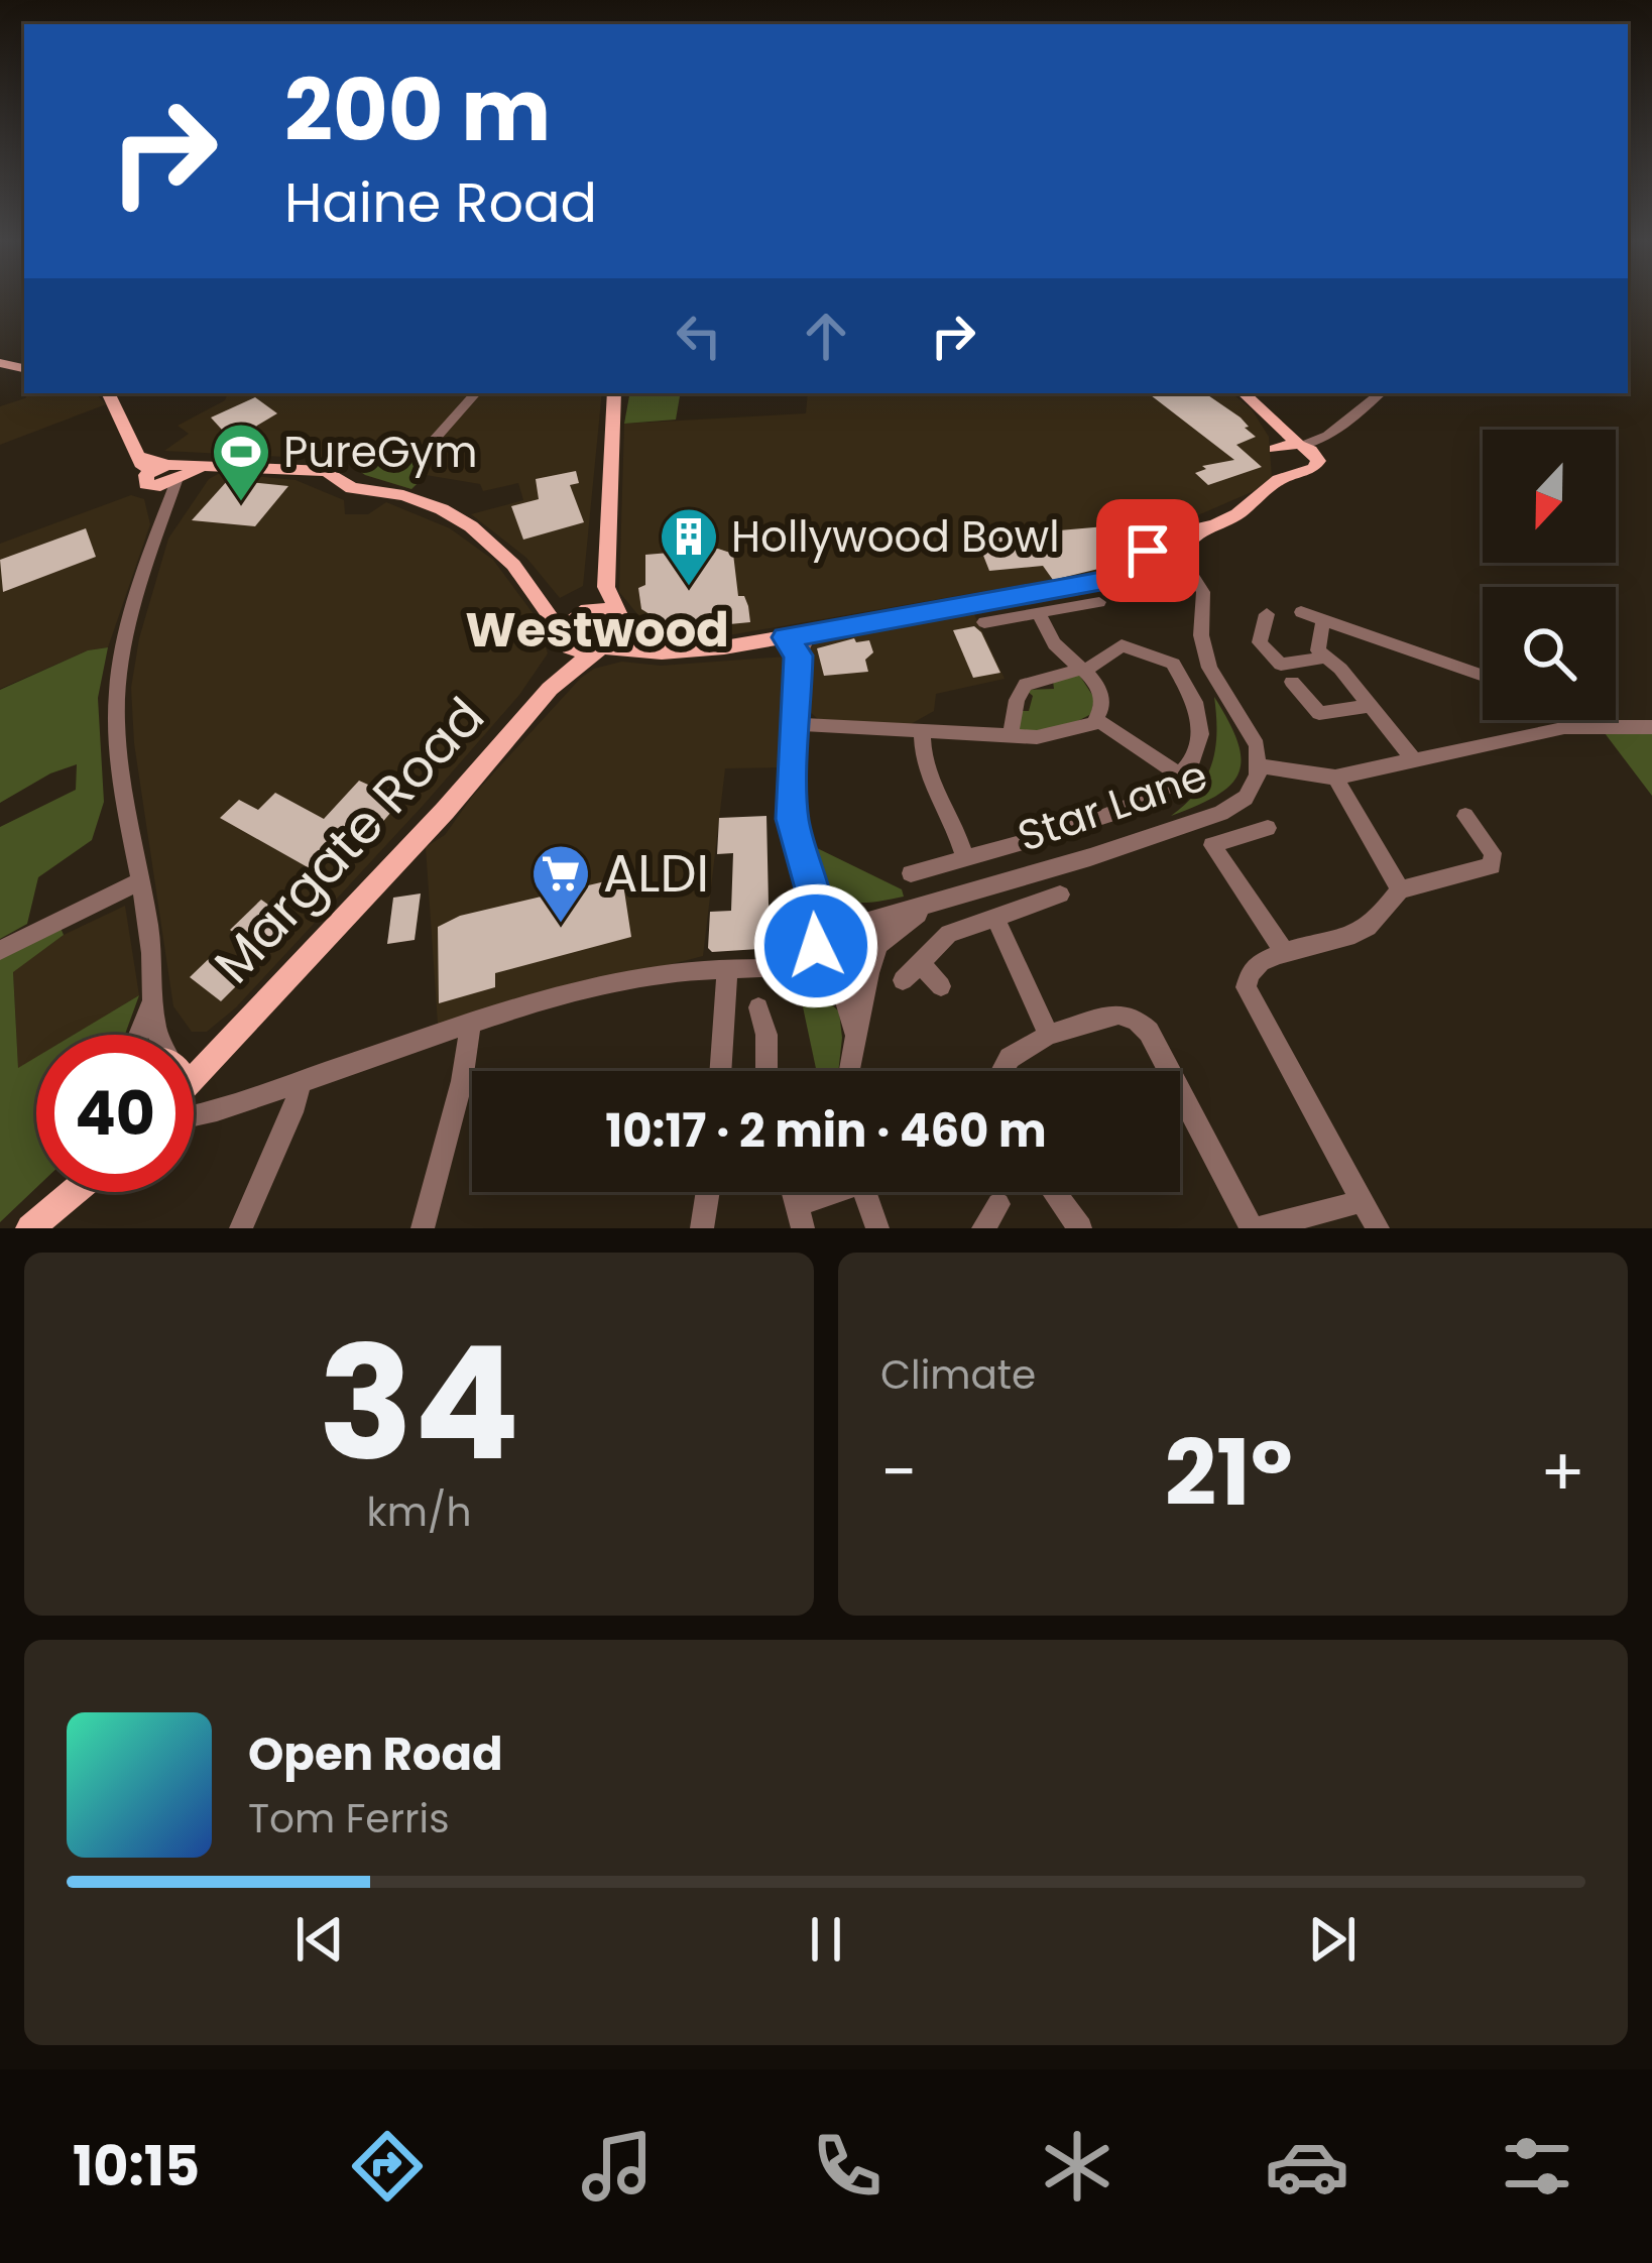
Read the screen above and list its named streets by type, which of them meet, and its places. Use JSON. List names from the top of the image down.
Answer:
{
  "streets": {
    "main road": ["Margate Road"],
    "street": ["Star Lane"]
  },
  "districts": ["Westwood"],
  "places": {
    "sports": ["PureGym"],
    "building": ["Hollywood Bowl"],
    "supermarket": ["ALDI"]
  },
  "north": "bottom",
  "page": {
    "turn": ["200 m", "Haine Road"],
    "limit": "40",
    "trip": "10:17 · 2 min · 460 m",
    "tile": [
      ["34", "km/h"],
      "Climate"
    ],
    "heat": ["−", "21°", "+"],
    "song": ["Open Road", "Tom Ferris"],
    "tabs": "10:15"
  }
}
